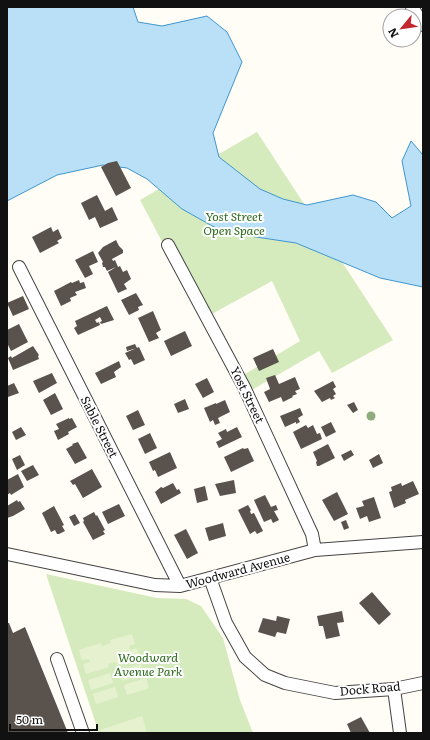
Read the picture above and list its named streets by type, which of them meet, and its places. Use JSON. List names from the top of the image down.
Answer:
{
  "streets": {
    "street": [
      "Yost Street",
      "Sable Street",
      "Woodward Avenue",
      "Dock Road"
    ]
  },
  "crossings": [
    ["Yost Street", "Woodward Avenue"],
    ["Sable Street", "Woodward Avenue"],
    ["Woodward Avenue", "Dock Road"]
  ],
  "parks": ["Yost Street Open Space", "Woodward Avenue Park"],
  "scale_bar": "50 m",
  "north": "bottom left"
}
